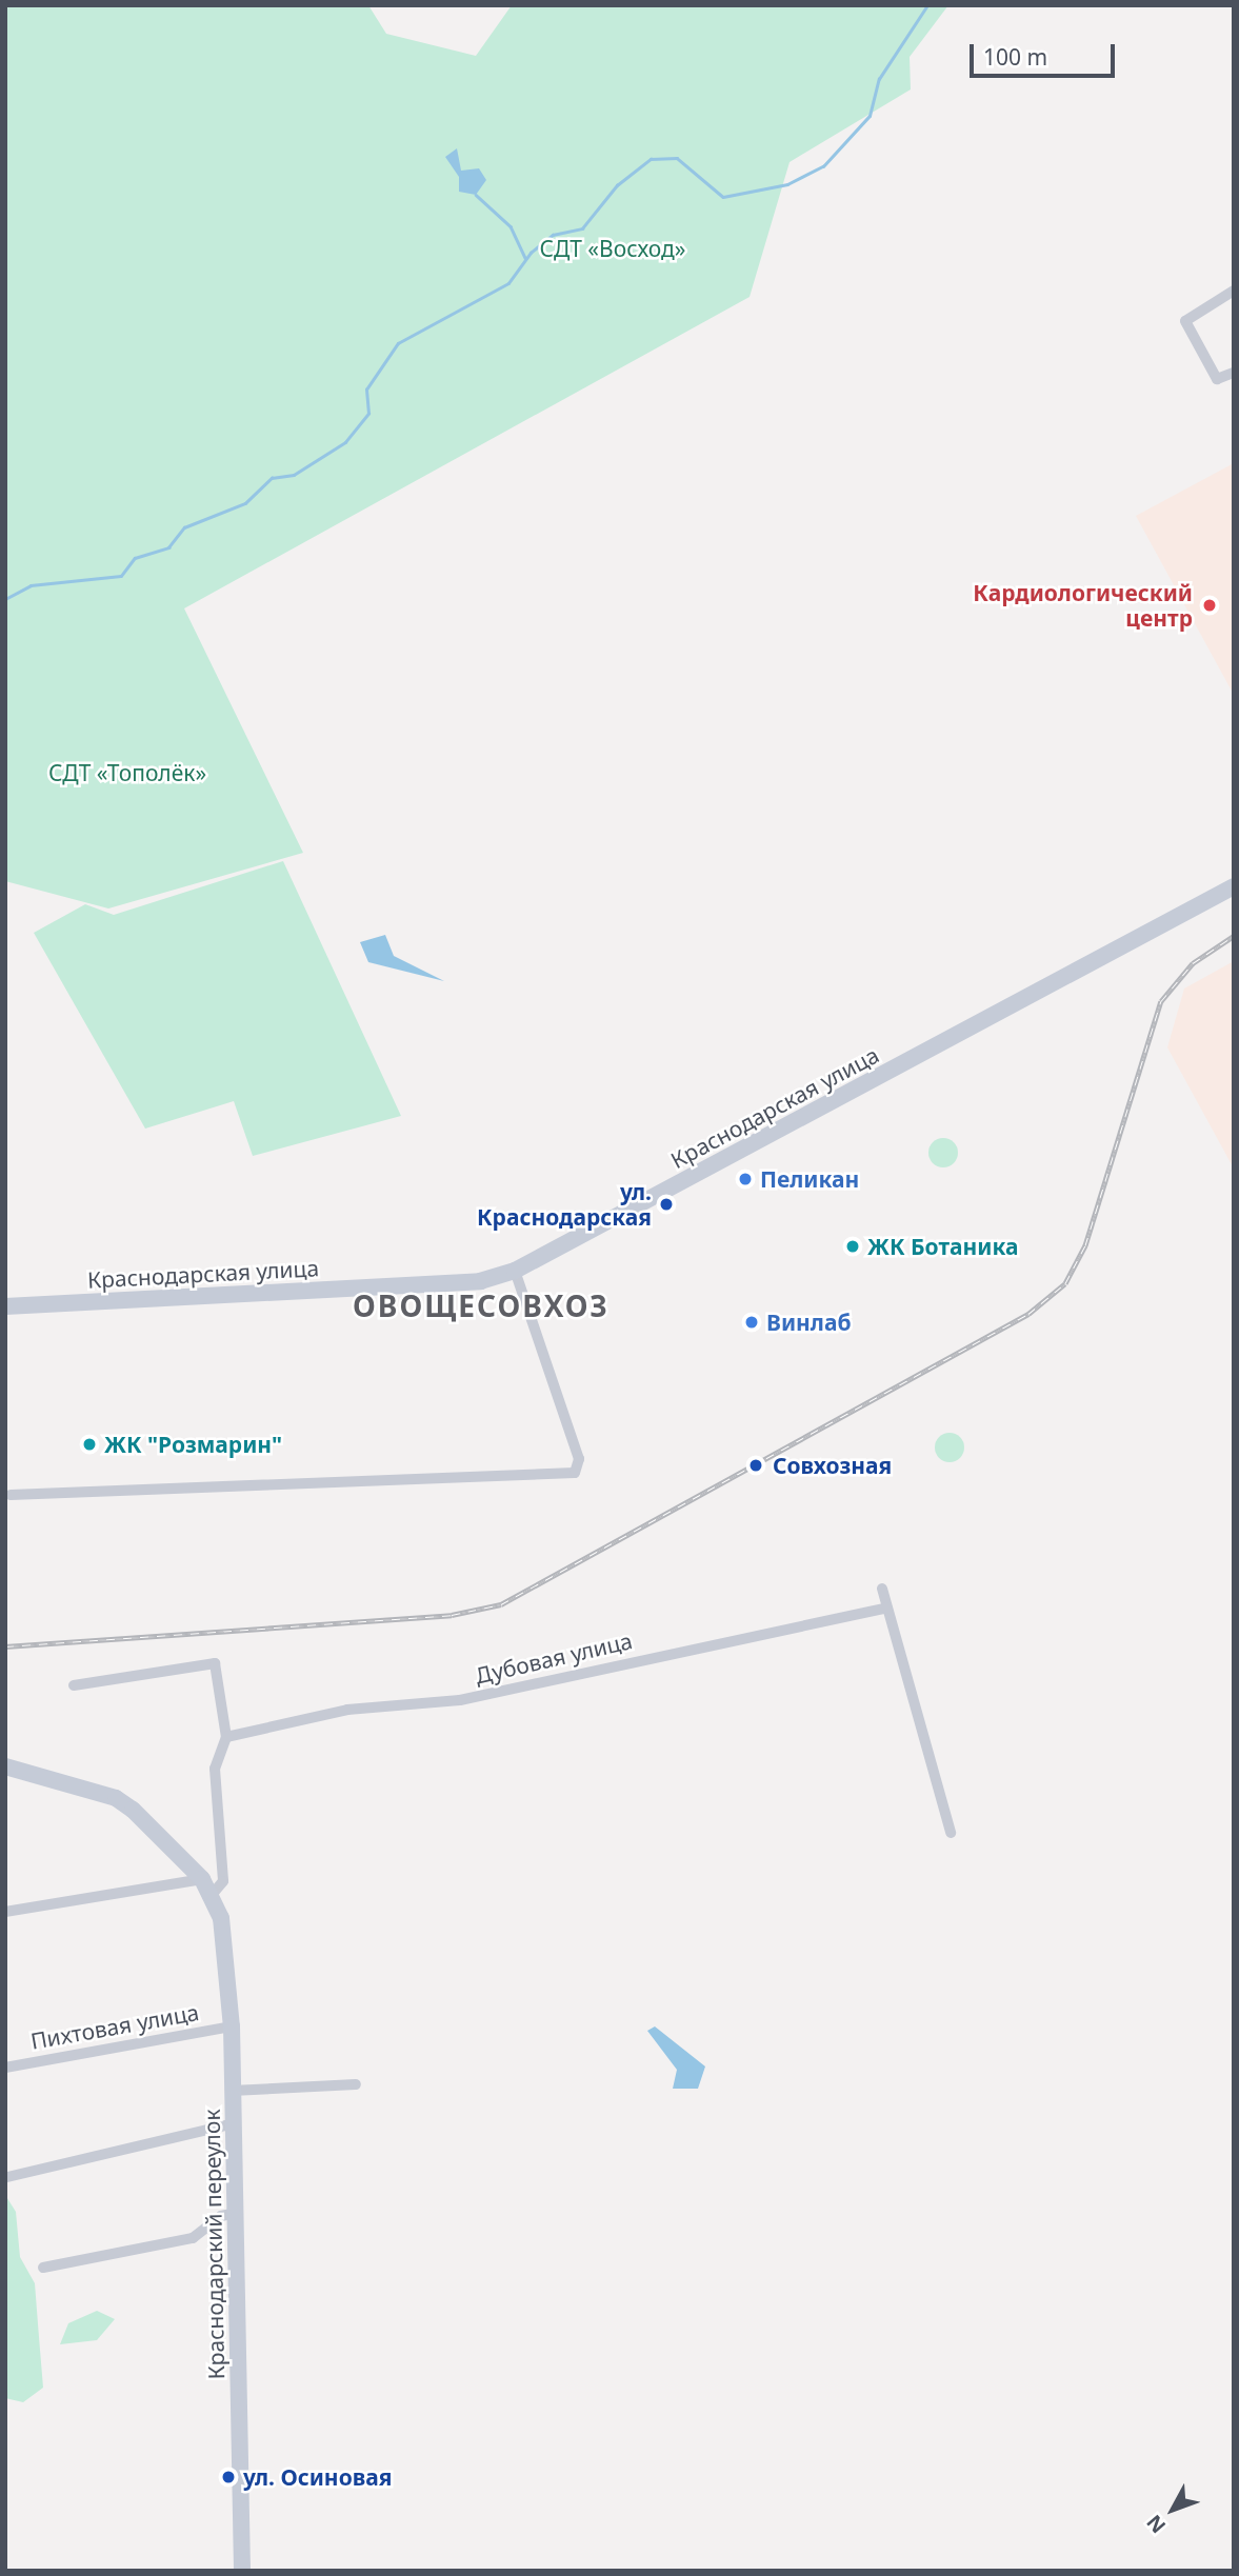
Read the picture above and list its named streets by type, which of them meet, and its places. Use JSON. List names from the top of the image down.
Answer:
{
  "streets": {
    "main road": ["Краснодарская улица", "Краснодарский переулок"],
    "street": ["Дубовая улица", "Пихтовая улица"]
  },
  "crossings": [
    ["Пихтовая улица", "Краснодарский переулок"]
  ],
  "districts": ["ОВОЩЕСОВХОЗ"],
  "parks": ["СДТ «Восход»", "СДТ «Тополёк»"],
  "places": [
    "Кардиологический центр",
    "Пеликан",
    "ул. Краснодарская",
    "ЖК Ботаника",
    "Винлаб",
    "ЖК \"Розмарин\"",
    "Совхозная",
    "ул. Осиновая"
  ],
  "scale_bar": "100 m",
  "north": "bottom left"
}
